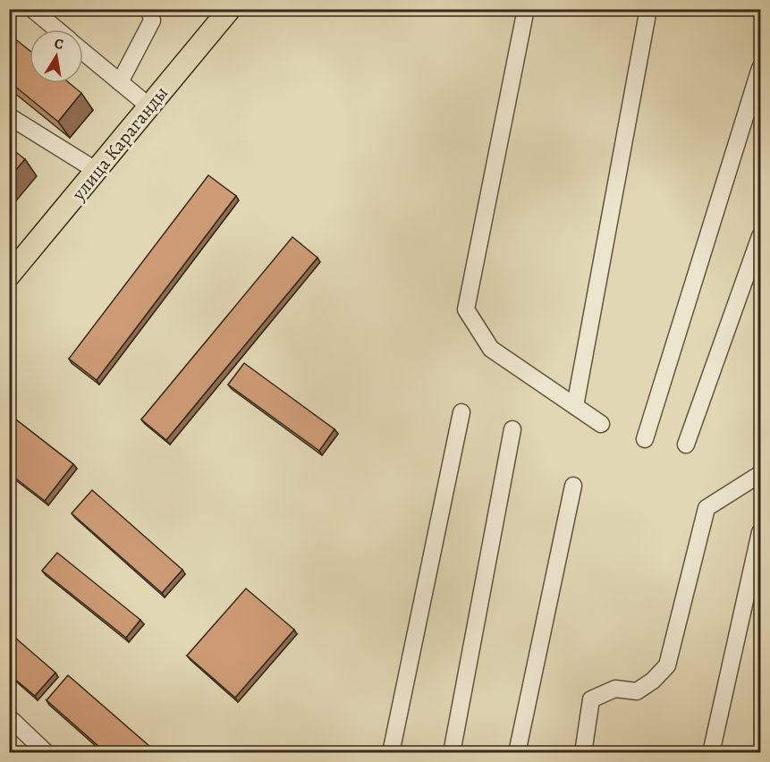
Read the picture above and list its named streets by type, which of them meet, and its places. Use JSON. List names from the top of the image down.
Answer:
{
  "streets": {
    "main road": ["улица Караганды"]
  },
  "north": "top"
}
